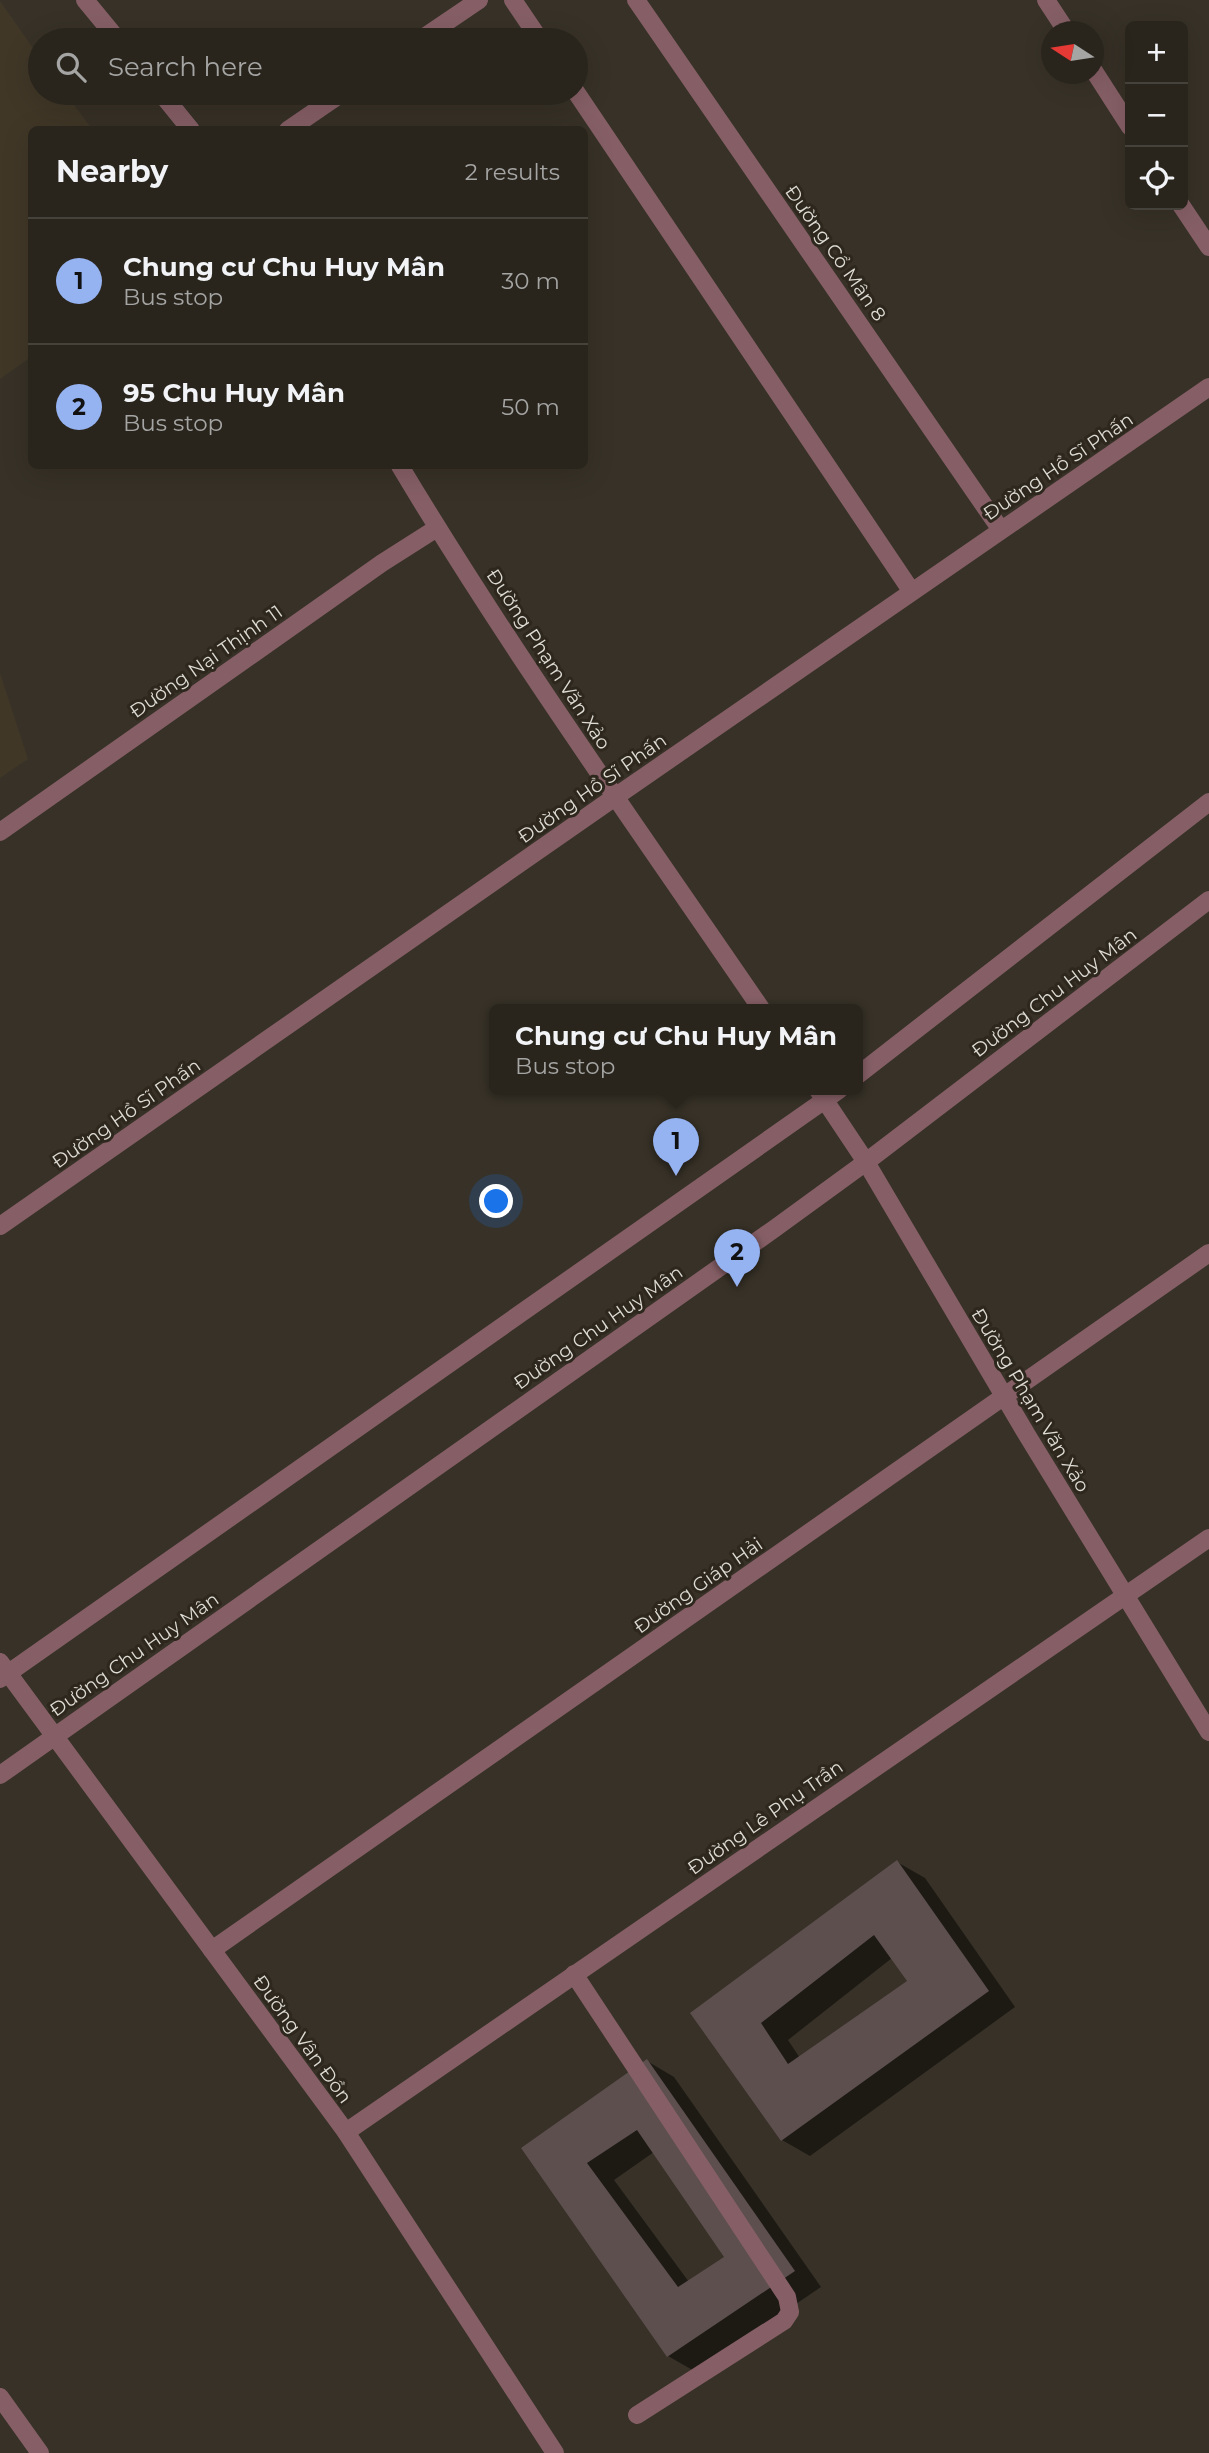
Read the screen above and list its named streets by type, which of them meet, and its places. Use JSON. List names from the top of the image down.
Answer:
{
  "streets": {
    "street": [
      "Đường Cổ Mân 8",
      "Đường Hồ Sĩ Phấn",
      "Đường Phạm Văn Xảo",
      "Đường Nại Thịnh 11",
      "Đường Chu Huy Mân",
      "Đường Giáp Hải",
      "Đường Lê Phụ Trần",
      "Đường Vân Đồn"
    ]
  },
  "crossings": [
    ["Đường Cổ Mân 8", "Đường Hồ Sĩ Phấn"],
    ["Đường Hồ Sĩ Phấn", "Đường Phạm Văn Xảo"],
    ["Đường Phạm Văn Xảo", "Đường Nại Thịnh 11"],
    ["Đường Phạm Văn Xảo", "Đường Chu Huy Mân"],
    ["Đường Phạm Văn Xảo", "Đường Giáp Hải"],
    ["Đường Phạm Văn Xảo", "Đường Lê Phụ Trần"],
    ["Đường Chu Huy Mân", "Đường Vân Đồn"],
    ["Đường Giáp Hải", "Đường Vân Đồn"],
    ["Đường Lê Phụ Trần", "Đường Vân Đồn"]
  ],
  "north": "left",
  "page": {
    "map_buttons": ["+", "−"],
    "search": "Search here",
    "heading": ["Nearby", "2 results"],
    "list": [
      {
        "mark": "1",
        "name": "Chung cư Chu Huy Mân",
        "note": "Bus stop",
        "value": "30 m"
      },
      {
        "mark": "2",
        "name": "95 Chu Huy Mân",
        "note": "Bus stop",
        "value": "50 m"
      }
    ],
    "popup": ["Chung cư Chu Huy Mân", "Bus stop"],
    "pins": ["1", "2"]
  }
}
